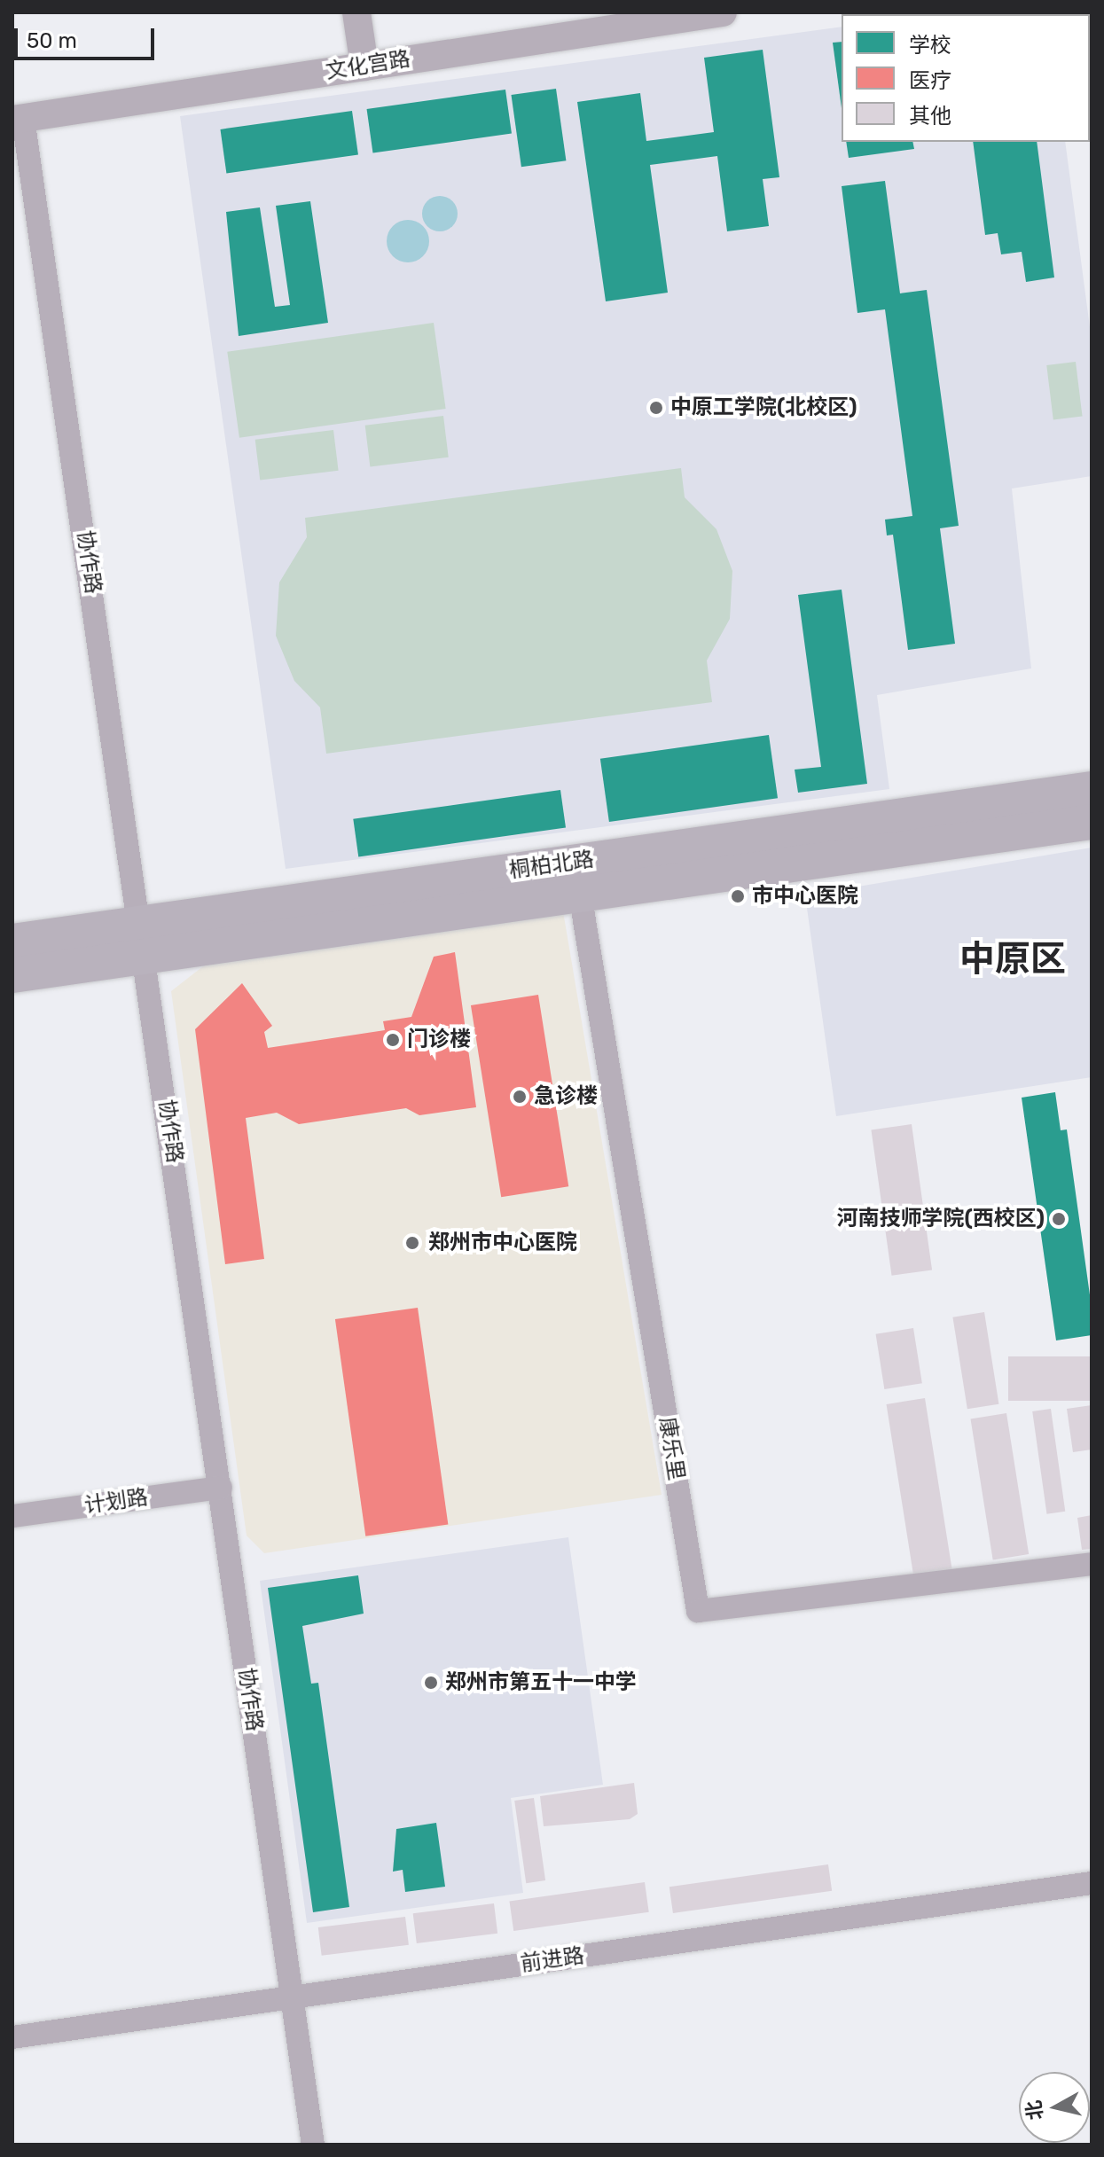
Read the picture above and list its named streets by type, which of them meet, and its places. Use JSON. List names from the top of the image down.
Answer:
{
  "streets": {
    "main road": ["桐柏北路"],
    "street": [
      "文化宫路",
      "协作路",
      "康乐里",
      "计划路",
      "前进路"
    ]
  },
  "crossings": [
    ["文化宫路", "协作路"],
    ["协作路", "桐柏北路"],
    ["协作路", "计划路"],
    ["协作路", "前进路"],
    ["桐柏北路", "康乐里"]
  ],
  "districts": ["中原区"],
  "places": [
    "中原工学院(北校区)",
    "市中心医院",
    "门诊楼",
    "急诊楼",
    "河南技师学院(西校区)",
    "郑州市中心医院",
    "郑州市第五十一中学"
  ],
  "legend": ["学校", "医疗", "其他"],
  "scale_bar": "50 m",
  "north": "left"
}
